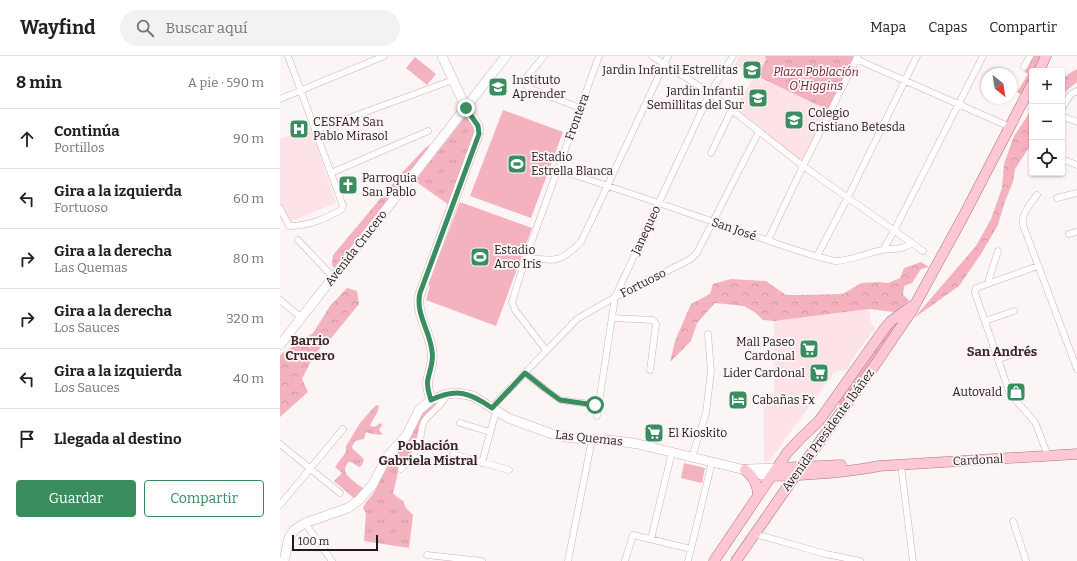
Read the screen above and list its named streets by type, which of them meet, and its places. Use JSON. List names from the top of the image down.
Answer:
{
  "streets": {
    "main road": [
      "Avenida Crucero",
      "Avenida Presidente Ibáñez",
      "Las Quemas",
      "Cardonal"
    ],
    "street": [
      "Frontera",
      "San José",
      "Janequeo",
      "Fortuoso"
    ]
  },
  "crossings": [
    ["Frontera", "San José"],
    ["Frontera", "Fortuoso"],
    ["San José", "Janequeo"],
    ["San José", "Fortuoso"],
    ["Janequeo", "Fortuoso"],
    ["Fortuoso", "Las Quemas"],
    ["Avenida Presidente Ibáñez", "Las Quemas"],
    ["Avenida Presidente Ibáñez", "Cardonal"],
    ["Las Quemas", "Cardonal"]
  ],
  "districts": ["Barrio Crucero", "San Andrés", "Población Gabriela Mistral"],
  "parks": ["Plaza Población O'Higgins"],
  "places": {
    "school or university": [
      "Jardin Infantil Estrellitas",
      "Instituto Aprender",
      "Jardin Infantil Semillitas del Sur",
      "Colegio Cristiano Betesda"
    ],
    "hospital": ["CESFAM San Pablo Mirasol"],
    "sports": ["Estadio Estrella Blanca", "Estadio Arco Iris"],
    "church": ["Parroquia San Pablo"],
    "supermarket": ["Mall Paseo Cardonal", "Lider Cardonal", "El Kioskito"],
    "shop": ["Autovald"],
    "hotel": ["Cabañas Fx"]
  },
  "scale_bar": "100 m",
  "north": "bottom right",
  "page": {
    "header": "Wayfind",
    "search": "Buscar aquí",
    "nav": ["Mapa", "Capas", "Compartir"],
    "heading": ["8 min", "A pie · 590 m"],
    "map_buttons": ["+", "−"],
    "list": [
      ["Continúa", "Portillos", "90 m"],
      ["Gira a la izquierda", "Fortuoso", "60 m"],
      ["Gira a la derecha", "Las Quemas", "80 m"],
      ["Gira a la derecha", "Los Sauces", "320 m"],
      ["Gira a la izquierda", "Los Sauces", "40 m"],
      "Llegada al destino"
    ],
    "buttons": ["Guardar", "Compartir"],
    "scale": "100 m"
  }
}
